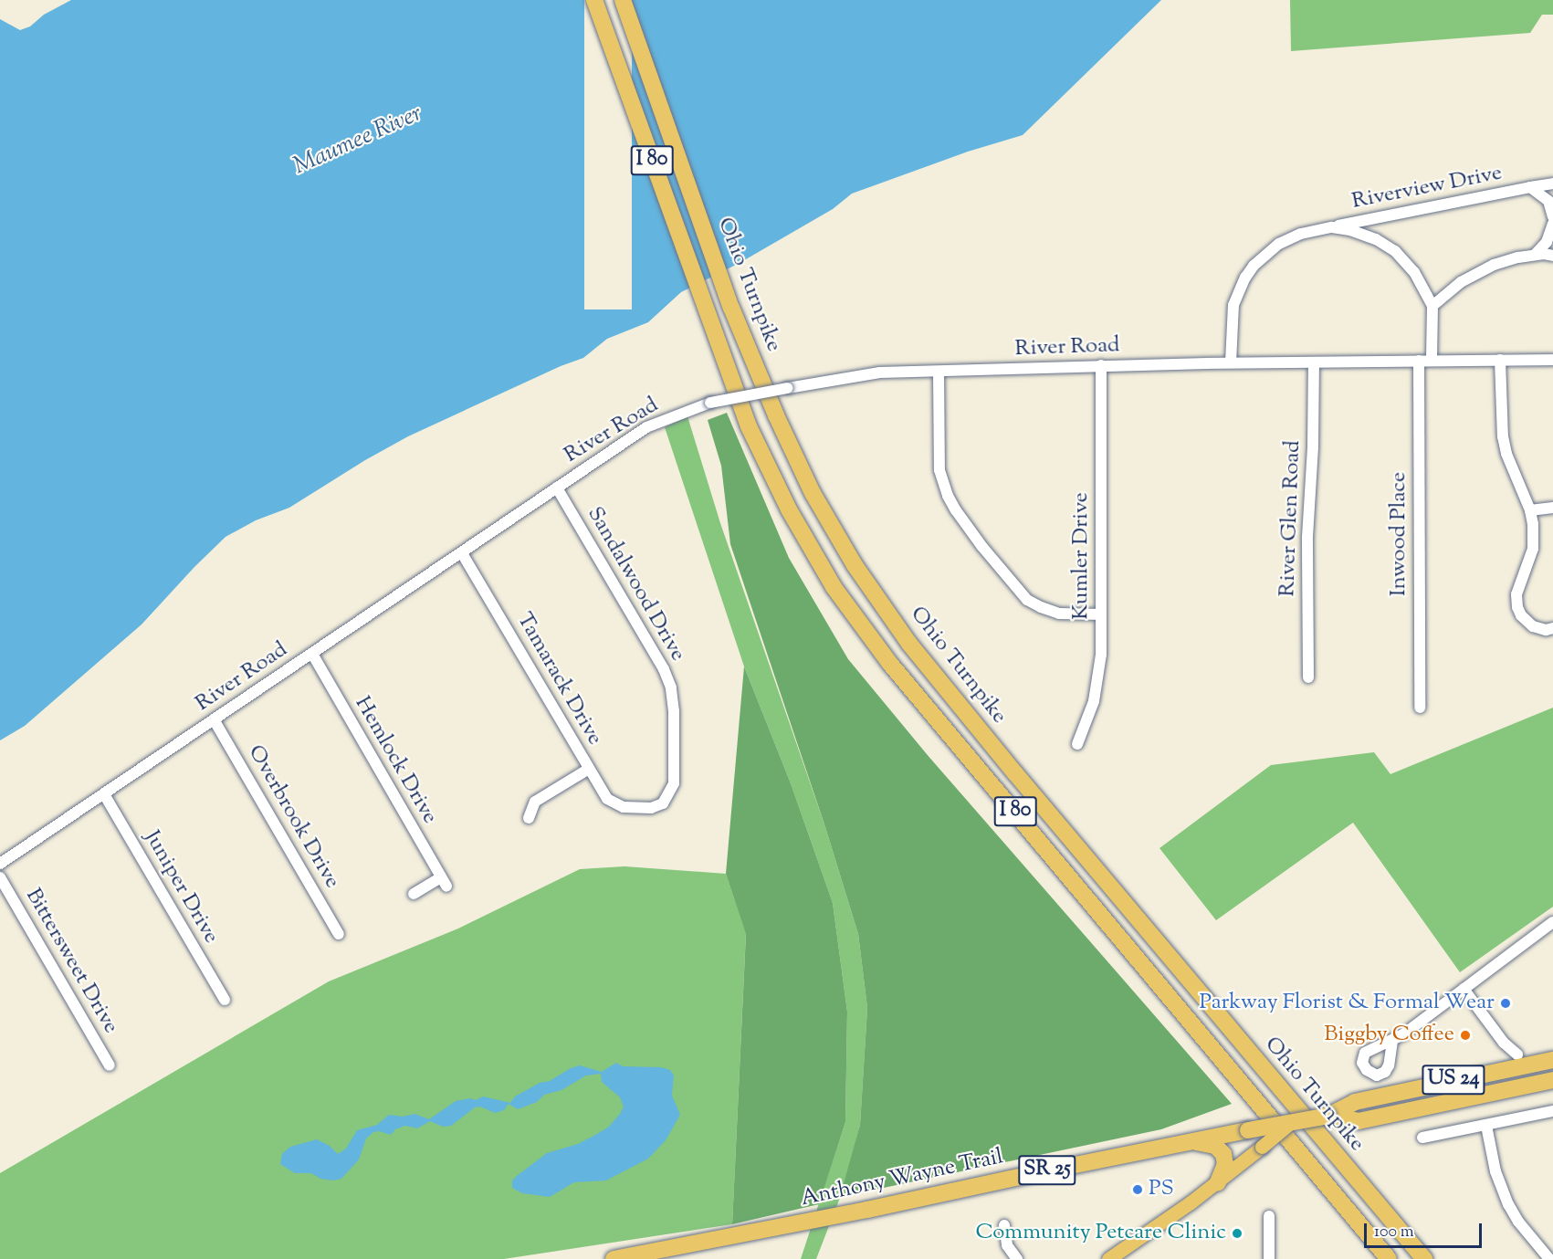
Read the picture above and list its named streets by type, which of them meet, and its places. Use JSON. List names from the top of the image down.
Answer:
{
  "streets": {
    "highway": [
      "I 80",
      "Ohio Turnpike",
      "US 24",
      "SR 25",
      "Anthony Wayne Trail"
    ],
    "street": [
      "Riverview Drive",
      "River Road",
      "River Glen Road",
      "Inwood Place",
      "Kumler Drive",
      "Sandalwood Drive",
      "Tamarack Drive",
      "Hemlock Drive",
      "Overbrook Drive",
      "Juniper Drive",
      "Bittersweet Drive"
    ]
  },
  "crossings": [
    ["Riverview Drive", "River Road"],
    ["River Road", "River Glen Road"],
    ["River Road", "Inwood Place"],
    ["River Road", "Kumler Drive"],
    ["River Road", "Sandalwood Drive"],
    ["River Road", "Tamarack Drive"],
    ["River Road", "Hemlock Drive"],
    ["River Road", "Overbrook Drive"],
    ["River Road", "Juniper Drive"],
    ["Sandalwood Drive", "Tamarack Drive"],
    ["US 24", "Anthony Wayne Trail"]
  ],
  "water": ["Maumee River"],
  "places": [
    "Parkway Florist & Formal Wear",
    "Biggby Coffee",
    "PS",
    "Community Petcare Clinic"
  ],
  "scale_bar": "100 m"
}
